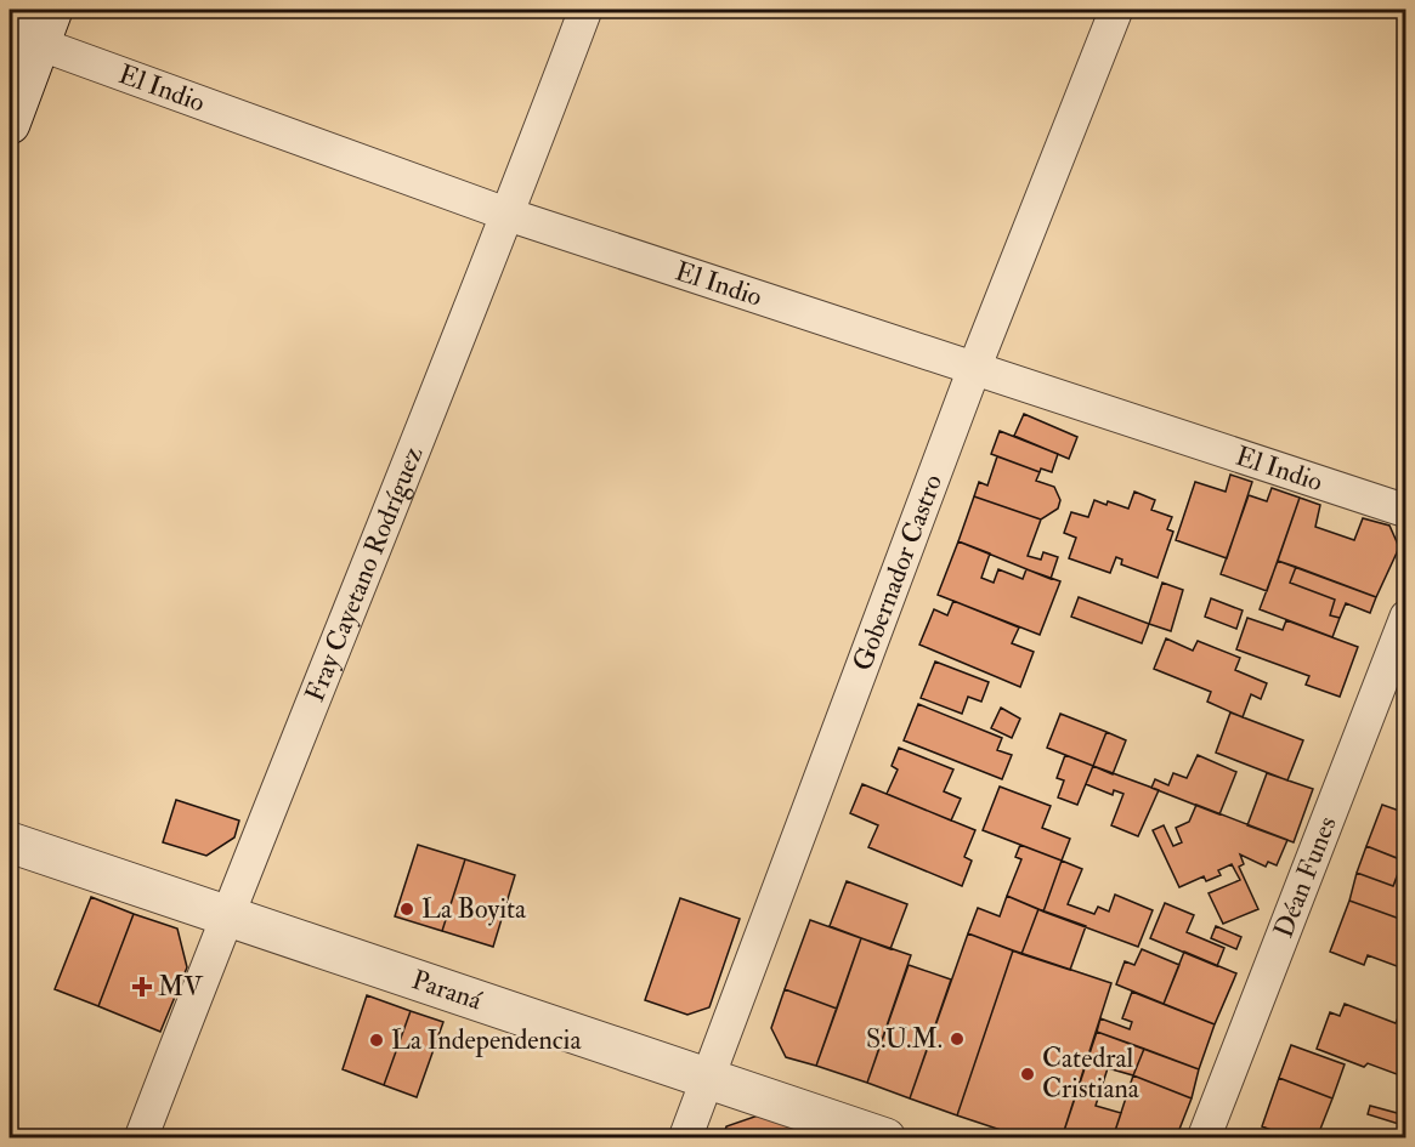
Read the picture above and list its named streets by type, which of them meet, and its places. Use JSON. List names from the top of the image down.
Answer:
{
  "streets": {
    "street": [
      "El Indio",
      "Gobernador Castro",
      "Fray Cayetano Rodríguez",
      "Déan Funes",
      "Paraná"
    ]
  },
  "crossings": [
    ["El Indio", "Gobernador Castro"],
    ["El Indio", "Fray Cayetano Rodríguez"],
    ["Gobernador Castro", "Paraná"],
    ["Fray Cayetano Rodríguez", "Paraná"]
  ],
  "places": {
    "other": [
      "La Boyita",
      "S.U.M.",
      "La Independencia",
      "Catedral Cristiana"
    ],
    "health": ["MV"]
  }
}
